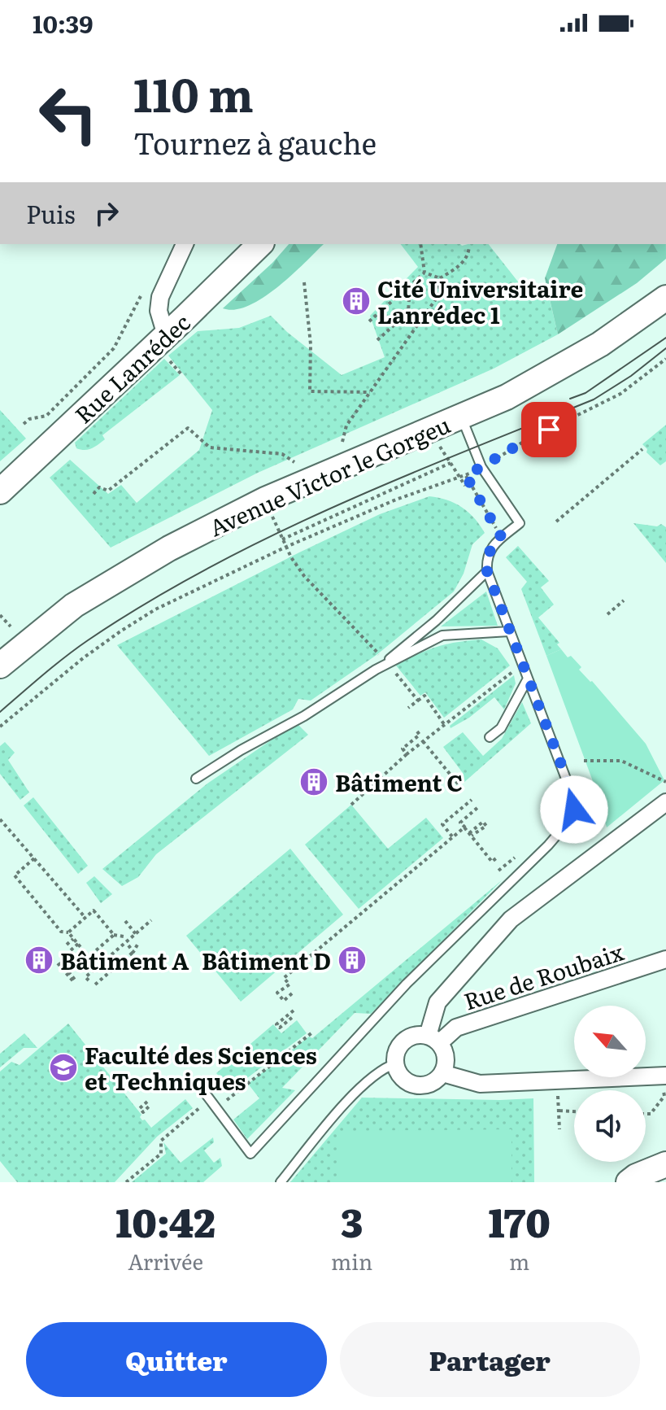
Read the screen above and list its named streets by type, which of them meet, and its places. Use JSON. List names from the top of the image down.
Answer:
{
  "streets": {
    "main road": ["Rue Lanrédec", "Avenue Victor le Gorgeu"],
    "street": ["Rue de Roubaix"]
  },
  "places": {
    "building": [
      "Cité Universitaire Lanrédec 1",
      "Bâtiment C",
      "Bâtiment A",
      "Bâtiment D"
    ],
    "school or university": ["Faculté des Sciences et Techniques"]
  },
  "north": "top left",
  "page": {
    "status": "10:39",
    "turn": ["110 m", "Tournez à gauche"],
    "then": "Puis",
    "eta": [
      "10:42",
      "Arrivée",
      "3",
      "min",
      "170",
      "m"
    ],
    "buttons": ["Quitter", "Partager"]
  }
}
